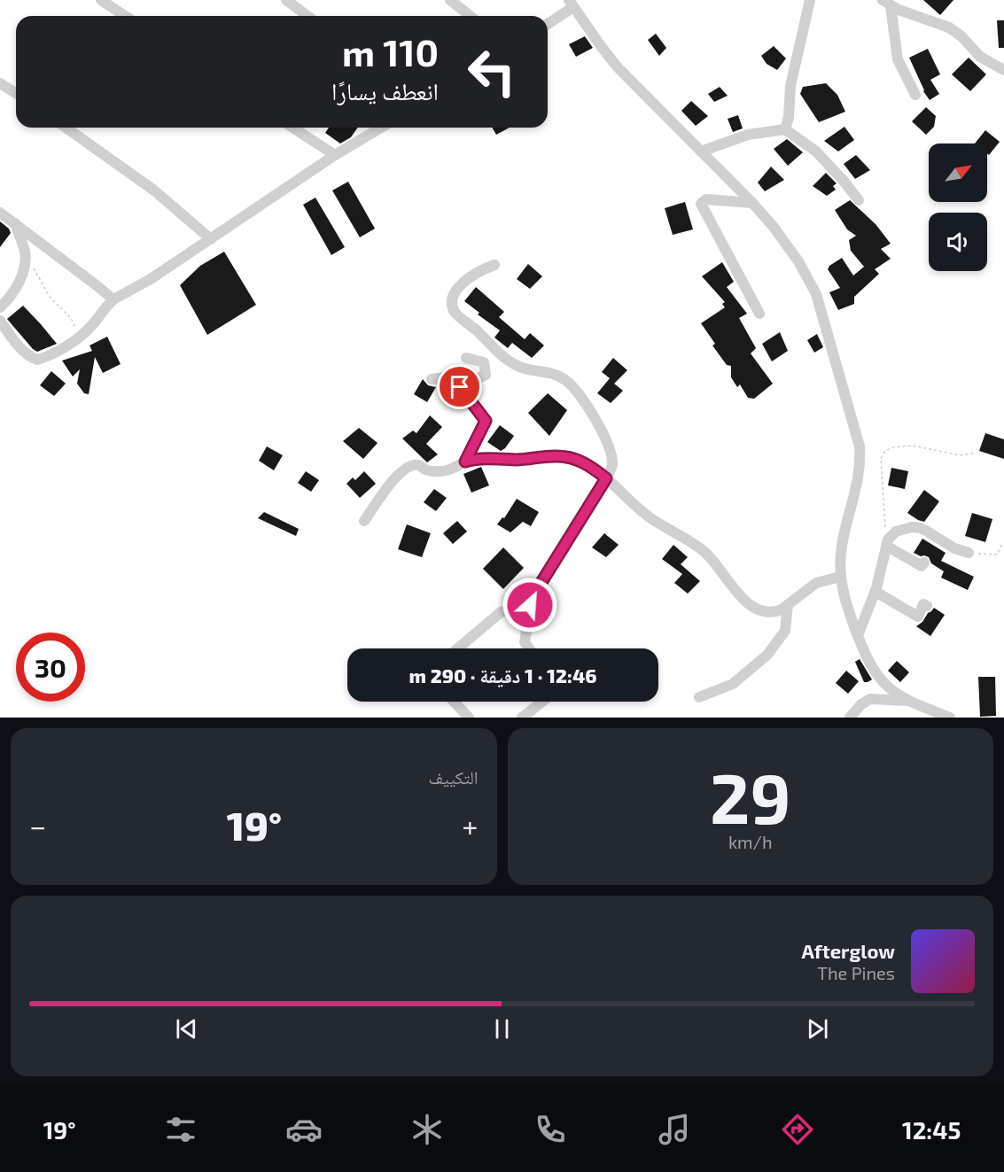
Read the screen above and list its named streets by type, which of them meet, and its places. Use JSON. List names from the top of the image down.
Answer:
{
  "north": "top right",
  "page": {
    "turn": ["110 m", "انعطف يسارًا"],
    "limit": "30",
    "trip": "12:46 · 1 دقيقة · 290 m",
    "tile": [
      ["29", "km/h"],
      "التكييف"
    ],
    "heat": ["−", "19°", "+"],
    "song": ["Afterglow", "The Pines"],
    "tabs": ["12:45", "19°"]
  }
}
